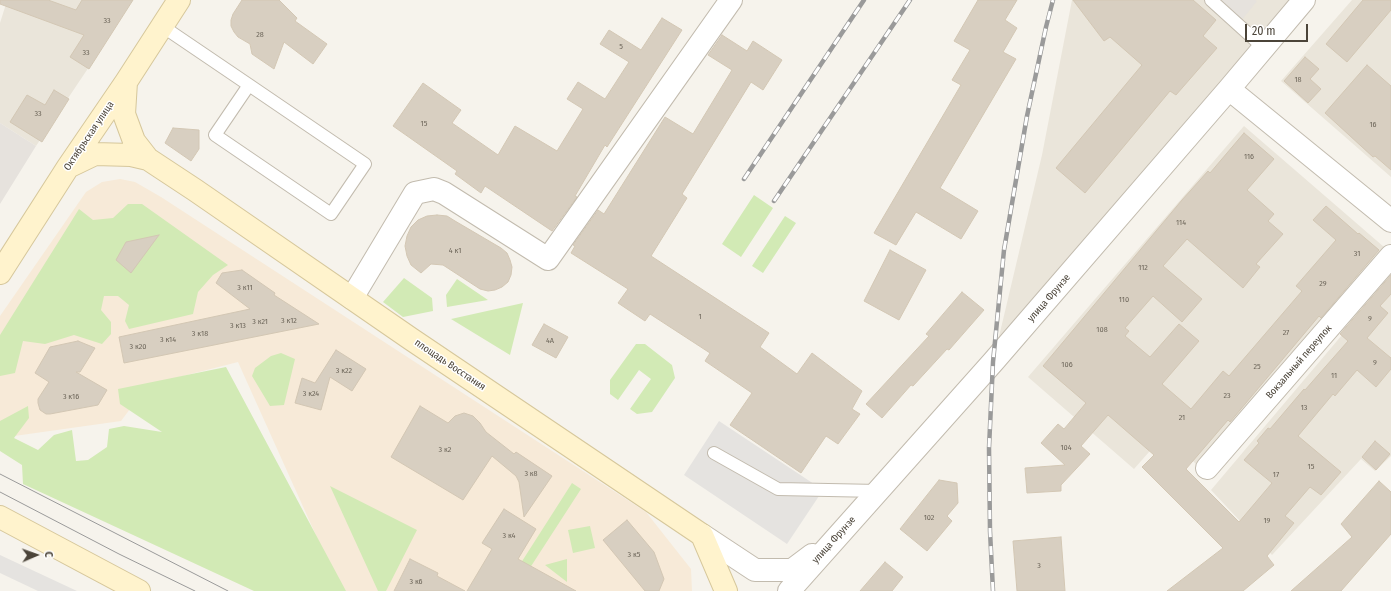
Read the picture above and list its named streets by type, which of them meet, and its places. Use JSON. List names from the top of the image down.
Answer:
{
  "streets": {
    "main road": ["Октябрьская улица", "площадь Восстания"],
    "street": ["улица Фрунзе", "Вокзальный переулок"]
  },
  "crossings": [
    ["Октябрьская улица", "площадь Восстания"]
  ],
  "house_numbers": [
    "33",
    "28",
    "5",
    "33",
    "18",
    "33",
    "15",
    "16",
    "116",
    "114",
    "4 к1",
    "31",
    "112",
    "29",
    "3 к11",
    "110",
    "1",
    "9",
    "3 к12",
    "3 к21",
    "3 к13",
    "108",
    "27",
    "3 к18",
    "3 к14",
    "4А",
    "3 к20",
    "9",
    "106",
    "25",
    "3 к22",
    "11",
    "3 к24",
    "23",
    "3 к16",
    "13",
    "21",
    "104",
    "3 к2",
    "15",
    "3 к8",
    "17",
    "102",
    "19",
    "3 к4",
    "3 к5",
    "3",
    "3 к6"
  ],
  "scale_bar": "20 m",
  "north": "right"
}
